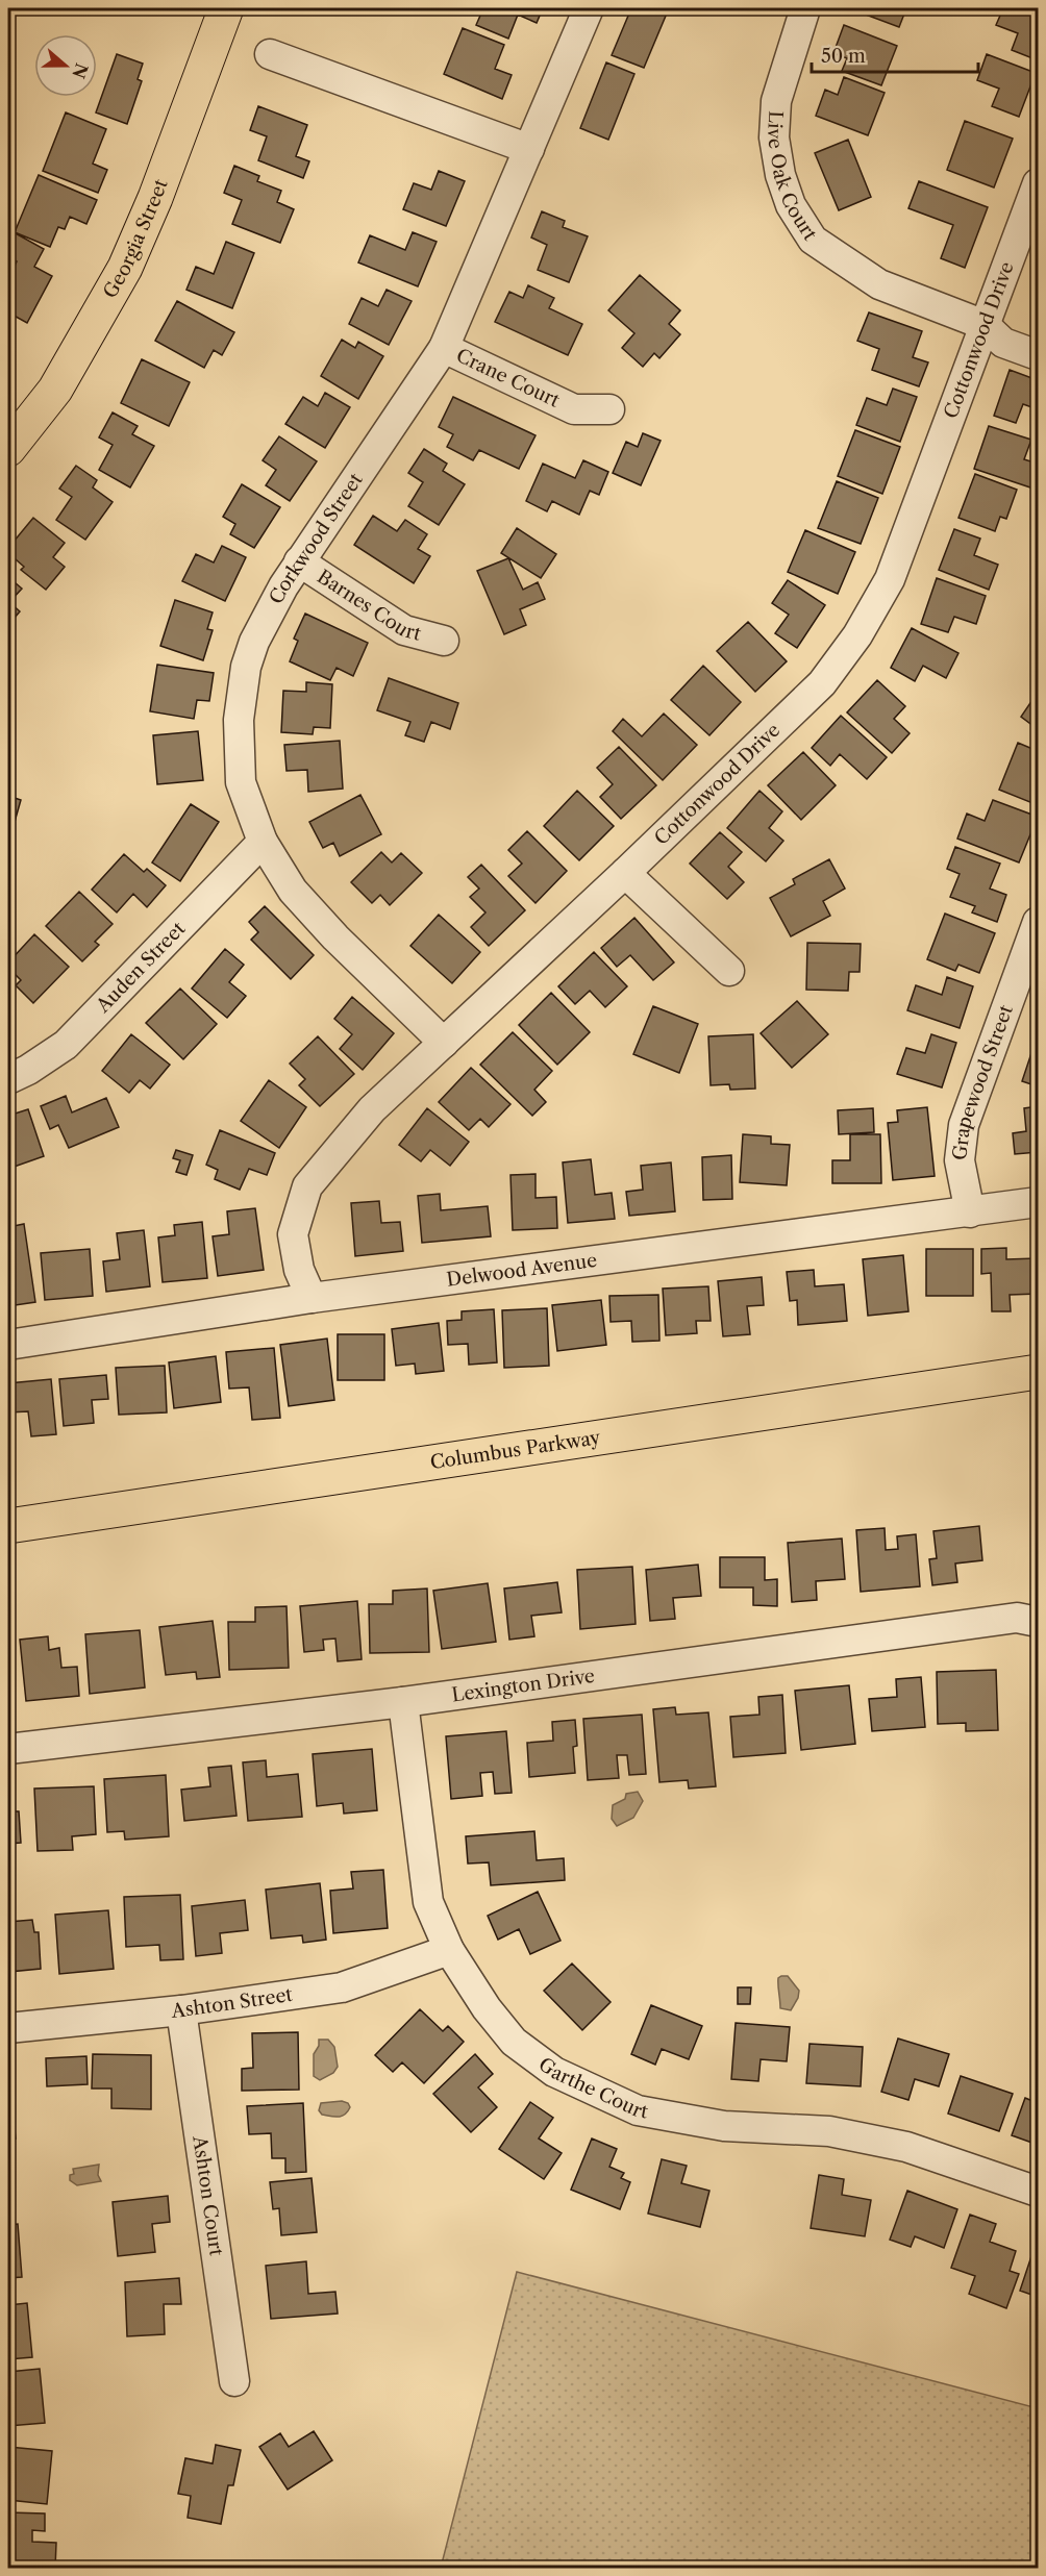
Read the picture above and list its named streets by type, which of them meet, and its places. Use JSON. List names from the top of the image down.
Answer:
{
  "streets": {
    "main road": ["Georgia Street", "Columbus Parkway"],
    "street": [
      "Live Oak Court",
      "Cottonwood Drive",
      "Crane Court",
      "Corkwood Street",
      "Barnes Court",
      "Auden Street",
      "Grapewood Street",
      "Delwood Avenue",
      "Lexington Drive",
      "Ashton Street",
      "Garthe Court",
      "Ashton Court"
    ]
  },
  "crossings": [
    ["Live Oak Court", "Cottonwood Drive"],
    ["Cottonwood Drive", "Corkwood Street"],
    ["Cottonwood Drive", "Delwood Avenue"],
    ["Crane Court", "Corkwood Street"],
    ["Corkwood Street", "Barnes Court"],
    ["Corkwood Street", "Auden Street"],
    ["Grapewood Street", "Delwood Avenue"],
    ["Lexington Drive", "Garthe Court"],
    ["Ashton Street", "Garthe Court"],
    ["Ashton Street", "Ashton Court"]
  ],
  "scale_bar": "50 m",
  "north": "right"
}
